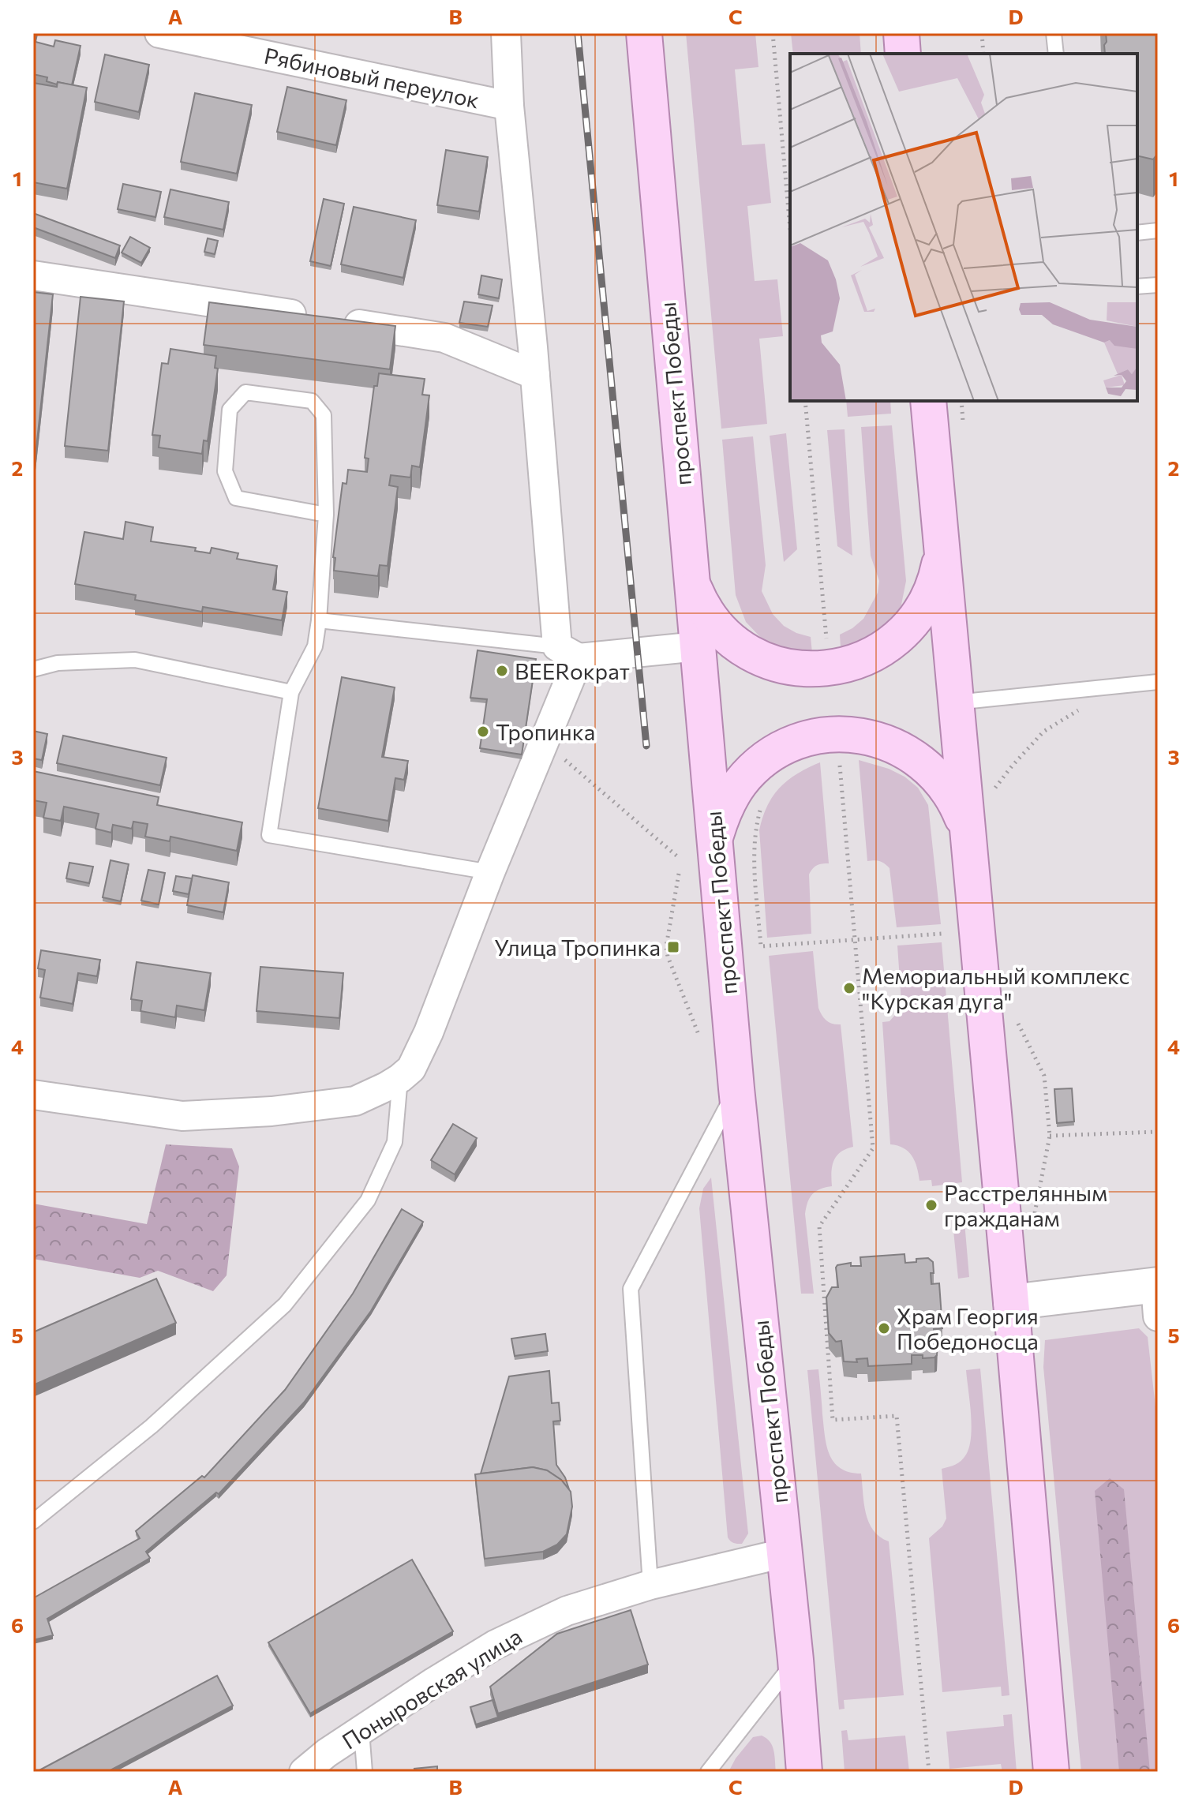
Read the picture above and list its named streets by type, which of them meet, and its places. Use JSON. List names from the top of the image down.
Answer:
{
  "streets": {
    "main road": ["проспект Победы"],
    "street": ["Рябиновый переулок", "Поныровская улица"]
  },
  "crossings": [
    ["проспект Победы", "Поныровская улица"]
  ],
  "places": {
    "other": [
      "BEERократ",
      "Тропинка",
      "Мемориальный комплекс \"Курская дуга\"",
      "Расстрелянным гражданам",
      "Храм Георгия Победоносца"
    ],
    "transit": ["Улица Тропинка"]
  },
  "grid": {
    "columns": [
      "A",
      "B",
      "C",
      "D"
    ],
    "rows": [
      "1",
      "2",
      "3",
      "4",
      "5",
      "6"
    ]
  }
}
